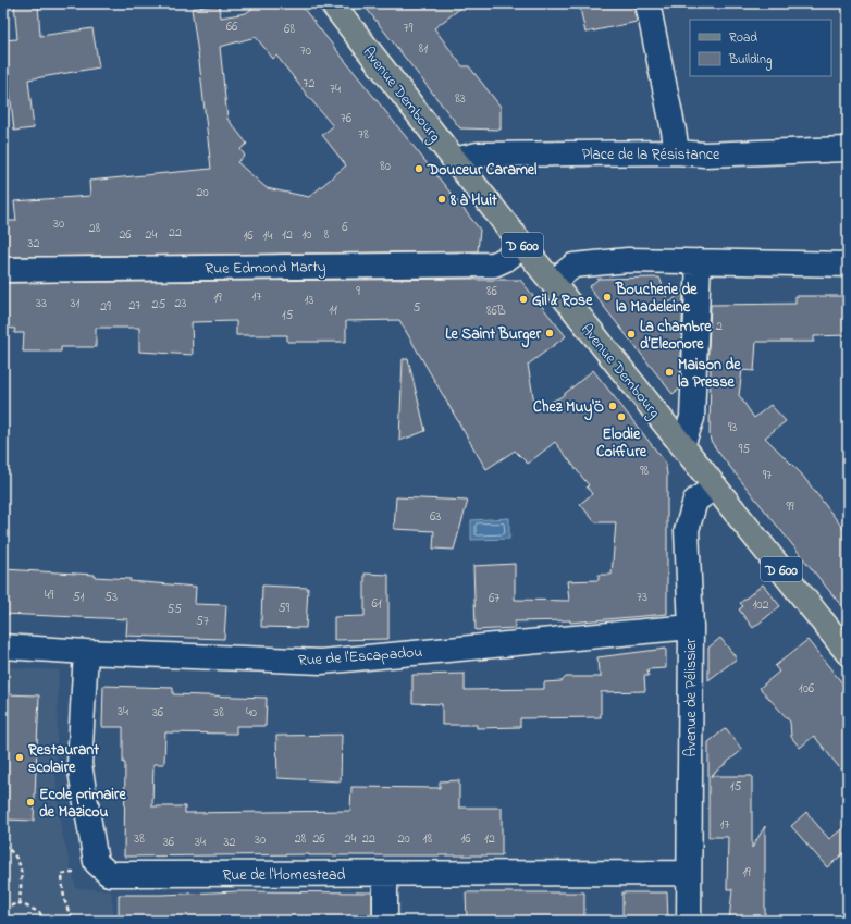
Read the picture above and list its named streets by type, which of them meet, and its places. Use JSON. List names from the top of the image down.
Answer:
{
  "streets": {
    "main road": ["Avenue Dembourg", "D 600"],
    "street": [
      "Place de la Résistance",
      "Rue Edmond Marty",
      "Rue de l'Escapadou",
      "Avenue de Pélissier",
      "Rue de l'Homestead"
    ]
  },
  "crossings": [
    ["Avenue Dembourg", "Place de la Résistance"],
    ["Avenue Dembourg", "Rue Edmond Marty"],
    ["Avenue Dembourg", "Avenue de Pélissier"],
    ["Rue de l'Escapadou", "Avenue de Pélissier"],
    ["Avenue de Pélissier", "Rue de l'Homestead"]
  ],
  "places": [
    "Douceur Caramel",
    "8 à Huit",
    "Boucherie de la Madeleine",
    "Gil & Rose",
    "Le Saint Burger",
    "La chambre d’Eleonore",
    "Maison de la Presse",
    "Chez Muy'Ö",
    "Elodie Coiffure",
    "Restaurant scolaire",
    "Ecole primaire de Mazicou"
  ],
  "house_numbers": [
    "66",
    "79",
    "68",
    "81",
    "70",
    "72",
    "74",
    "83",
    "76",
    "78",
    "80",
    "20",
    "30",
    "6",
    "28",
    "22",
    "26",
    "24",
    "12",
    "10",
    "8",
    "16",
    "14",
    "32",
    "9",
    "86",
    "17",
    "19",
    "13",
    "33",
    "31",
    "23",
    "25",
    "27",
    "29",
    "5",
    "11",
    "86B",
    "15",
    "2",
    "93",
    "95",
    "98",
    "97",
    "99",
    "63",
    "49",
    "51",
    "53",
    "73",
    "67",
    "61",
    "102",
    "59",
    "55",
    "57",
    "106",
    "34",
    "36",
    "38",
    "40",
    "15",
    "17",
    "38",
    "28",
    "26",
    "24",
    "22",
    "20",
    "18",
    "16",
    "12",
    "30",
    "36",
    "34",
    "32",
    "19"
  ],
  "legend": ["Road", "Building"]
}
